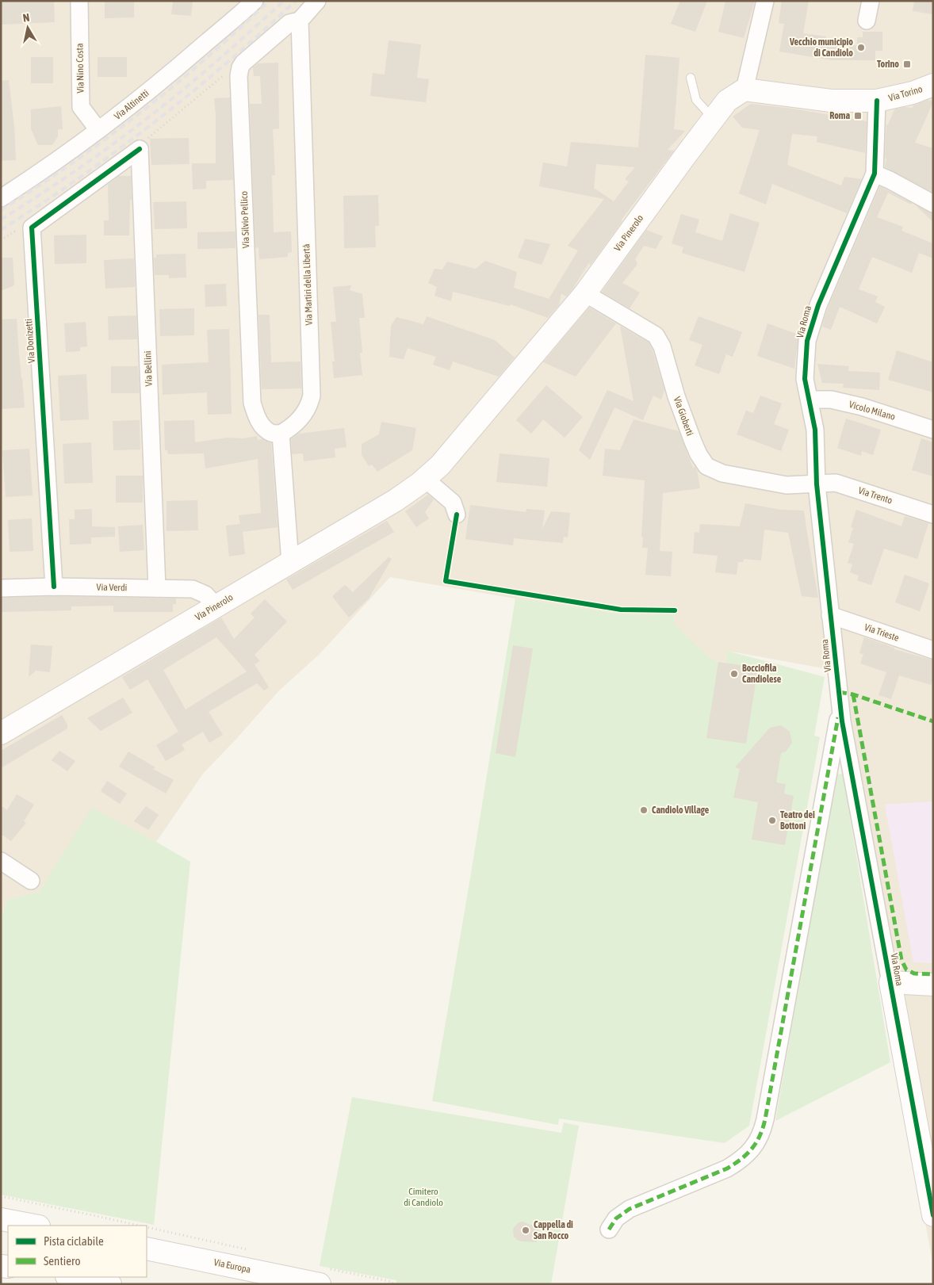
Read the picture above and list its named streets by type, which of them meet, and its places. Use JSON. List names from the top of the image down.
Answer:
{
  "streets": {
    "main road": [
      "Via Torino",
      "Via Pinerolo",
      "Via Roma",
      "Via Europa"
    ],
    "street": [
      "Via Nino Costa",
      "Via Altinetti",
      "Via Silvio Pellico",
      "Via Martiri della Libertà",
      "Via Donizetti",
      "Via Bellini",
      "Vicolo Milano",
      "Via Gioberti",
      "Via Trento",
      "Via Verdi",
      "Via Trieste"
    ]
  },
  "crossings": [
    ["Via Nino Costa", "Via Altinetti"],
    ["Via Torino", "Via Roma"],
    ["Via Silvio Pellico", "Via Martiri della Libertà"],
    ["Via Pinerolo", "Via Gioberti"],
    ["Via Pinerolo", "Via Verdi"],
    ["Via Roma", "Vicolo Milano"],
    ["Via Roma", "Via Gioberti"],
    ["Via Roma", "Via Trento"],
    ["Via Roma", "Via Trieste"],
    ["Via Donizetti", "Via Bellini"],
    ["Via Donizetti", "Via Verdi"],
    ["Via Bellini", "Via Verdi"],
    ["Via Gioberti", "Via Trento"]
  ],
  "parks": ["Cimitero di Candiolo"],
  "places": {
    "other": [
      "Vecchio municipio di Candiolo",
      "Bocciofila Candiolese",
      "Candiolo Village",
      "Teatro dei Bottoni",
      "Cappella di San Rocco"
    ],
    "transit": ["Torino", "Roma"]
  },
  "legend": ["Pista ciclabile", "Sentiero"],
  "north": "top"
}
